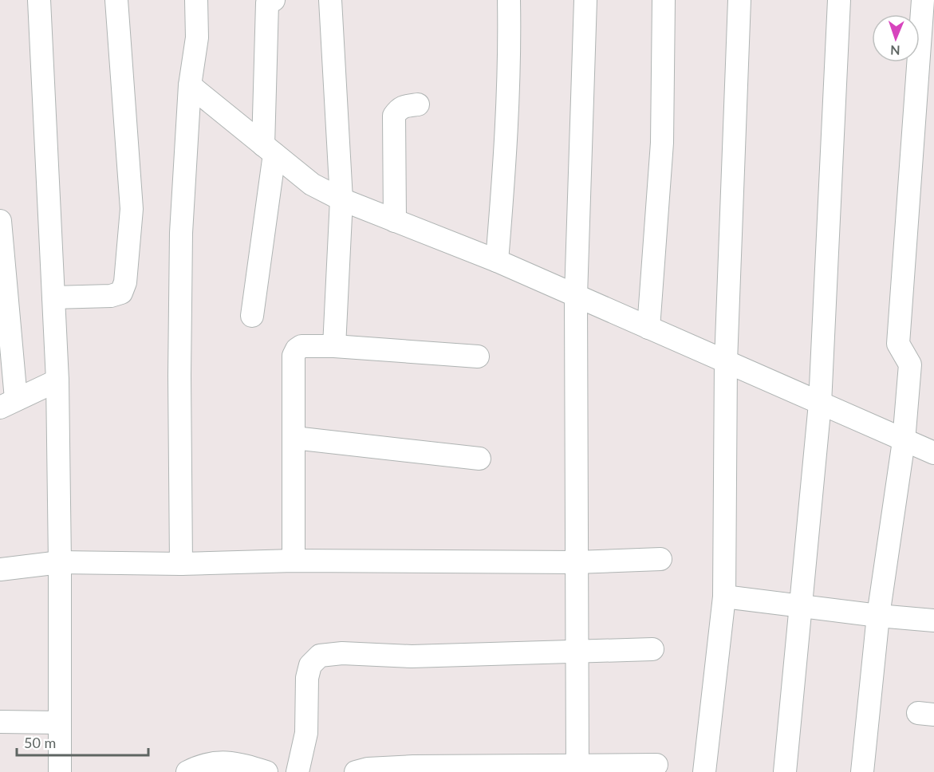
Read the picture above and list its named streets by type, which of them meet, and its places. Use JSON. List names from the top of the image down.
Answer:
{
  "scale_bar": "50 m",
  "north": "bottom"
}
